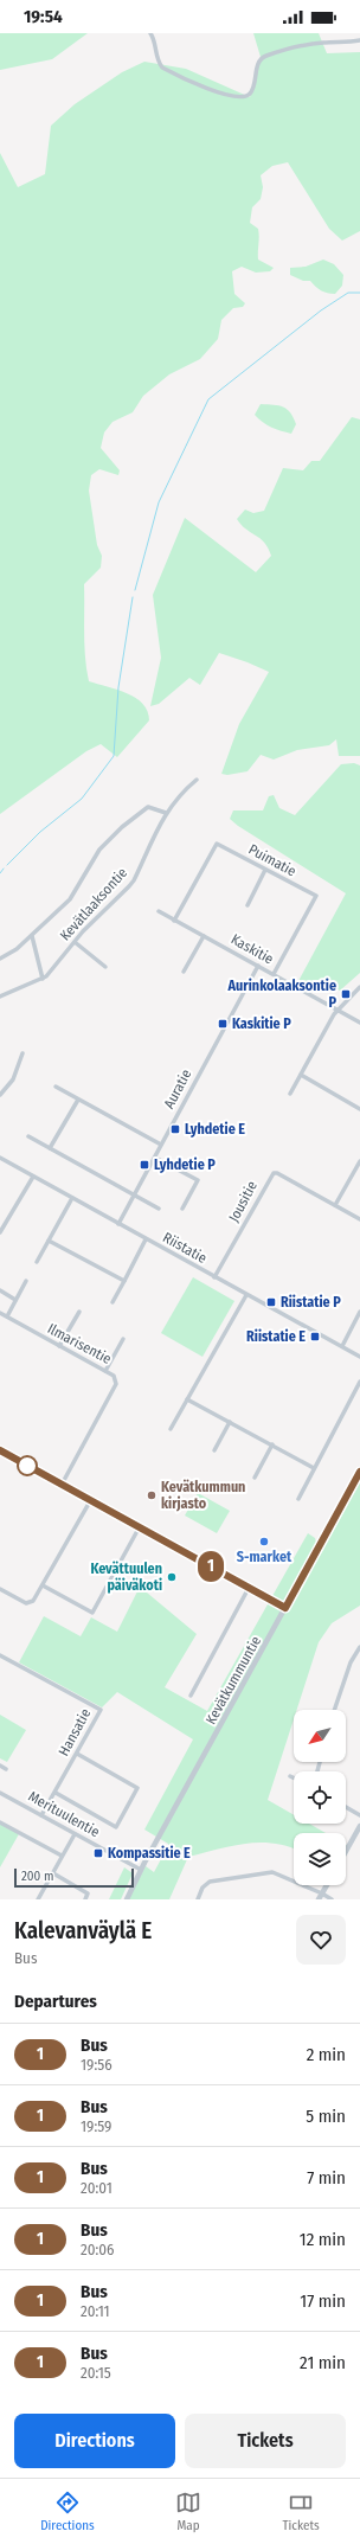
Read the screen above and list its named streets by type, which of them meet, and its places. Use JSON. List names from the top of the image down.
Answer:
{
  "streets": {
    "street": [
      "Puimatie",
      "Kevätlaaksontie",
      "Kaskitie",
      "Auratie",
      "Jousitie",
      "Riistatie",
      "Ilmarisentie",
      "Kevätkummuntie",
      "Hansatie",
      "Merituulentie"
    ]
  },
  "crossings": [
    ["Puimatie", "Kaskitie"],
    ["Kaskitie", "Auratie"],
    ["Auratie", "Riistatie"],
    ["Jousitie", "Riistatie"],
    ["Kevätkummuntie", "Merituulentie"],
    ["Hansatie", "Merituulentie"]
  ],
  "places": {
    "transit": [
      "Aurinkolaaksontie P",
      "Kaskitie P",
      "Lyhdetie E",
      "Lyhdetie P",
      "Riistatie P",
      "Riistatie E",
      "Kompassitie E"
    ],
    "other": ["Kevätkummun kirjasto", "S-market", "Kevättuulen päiväkoti"]
  },
  "lines": ["bus line 1"],
  "scale_bar": "200 m",
  "north": "bottom left",
  "page": {
    "status": "19:54",
    "on_map": "1",
    "scale": "200 m",
    "heading": [
      ["Kalevanväylä E", "Bus"],
      "Departures"
    ],
    "list": [
      {
        "mark": "1",
        "name": "Bus",
        "note": "19:56",
        "value": "2 min"
      },
      {
        "mark": "1",
        "name": "Bus",
        "note": "19:59",
        "value": "5 min"
      },
      {
        "mark": "1",
        "name": "Bus",
        "note": "20:01",
        "value": "7 min"
      },
      {
        "mark": "1",
        "name": "Bus",
        "note": "20:06",
        "value": "12 min"
      },
      {
        "mark": "1",
        "name": "Bus",
        "note": "20:11",
        "value": "17 min"
      },
      {
        "mark": "1",
        "name": "Bus",
        "note": "20:15",
        "value": "21 min"
      }
    ],
    "buttons": ["Directions", "Tickets"],
    "tabs": ["Directions", "Map", "Tickets"]
  }
}
